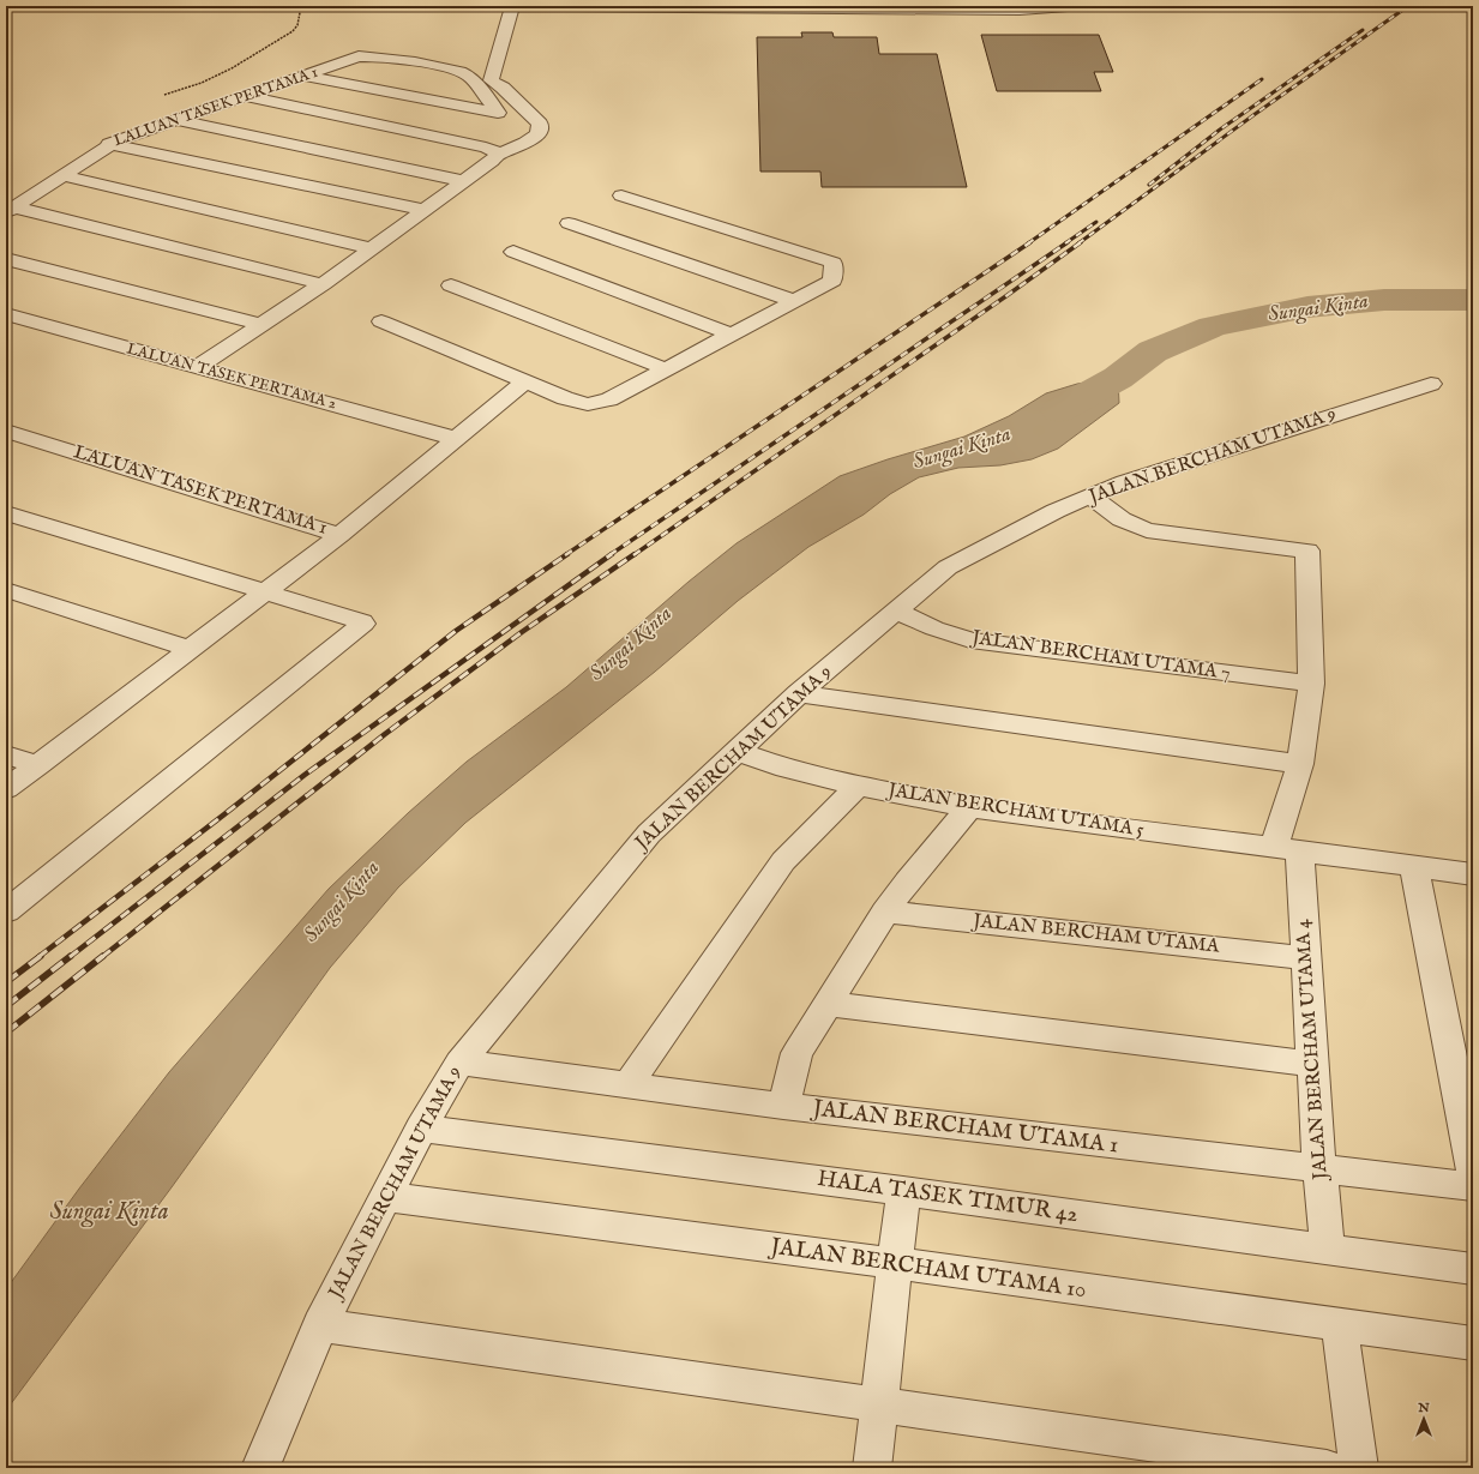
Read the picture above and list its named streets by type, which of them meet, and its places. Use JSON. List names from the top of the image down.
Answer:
{
  "streets": {
    "street": [
      "LALUAN TASEK PERTAMA 1",
      "LALUAN TASEK PERTAMA 2",
      "JALAN BERCHAM UTAMA 9",
      "JALAN BERCHAM UTAMA 7",
      "JALAN BERCHAM UTAMA 5",
      "JALAN BERCHAM UTAMA",
      "JALAN BERCHAM UTAMA 4",
      "JALAN BERCHAM UTAMA 1",
      "HALA TASEK TIMUR 42",
      "JALAN BERCHAM UTAMA 10"
    ]
  },
  "crossings": [
    ["JALAN BERCHAM UTAMA 9", "JALAN BERCHAM UTAMA 7"],
    ["JALAN BERCHAM UTAMA 9", "JALAN BERCHAM UTAMA 5"],
    ["JALAN BERCHAM UTAMA 9", "JALAN BERCHAM UTAMA 1"],
    ["JALAN BERCHAM UTAMA 9", "HALA TASEK TIMUR 42"],
    ["JALAN BERCHAM UTAMA 9", "JALAN BERCHAM UTAMA 10"],
    ["JALAN BERCHAM UTAMA 5", "JALAN BERCHAM UTAMA 4"],
    ["JALAN BERCHAM UTAMA", "JALAN BERCHAM UTAMA 4"],
    ["JALAN BERCHAM UTAMA 4", "JALAN BERCHAM UTAMA 1"],
    ["JALAN BERCHAM UTAMA 4", "HALA TASEK TIMUR 42"]
  ],
  "water": ["Sungai Kinta"],
  "north": "top"
}
